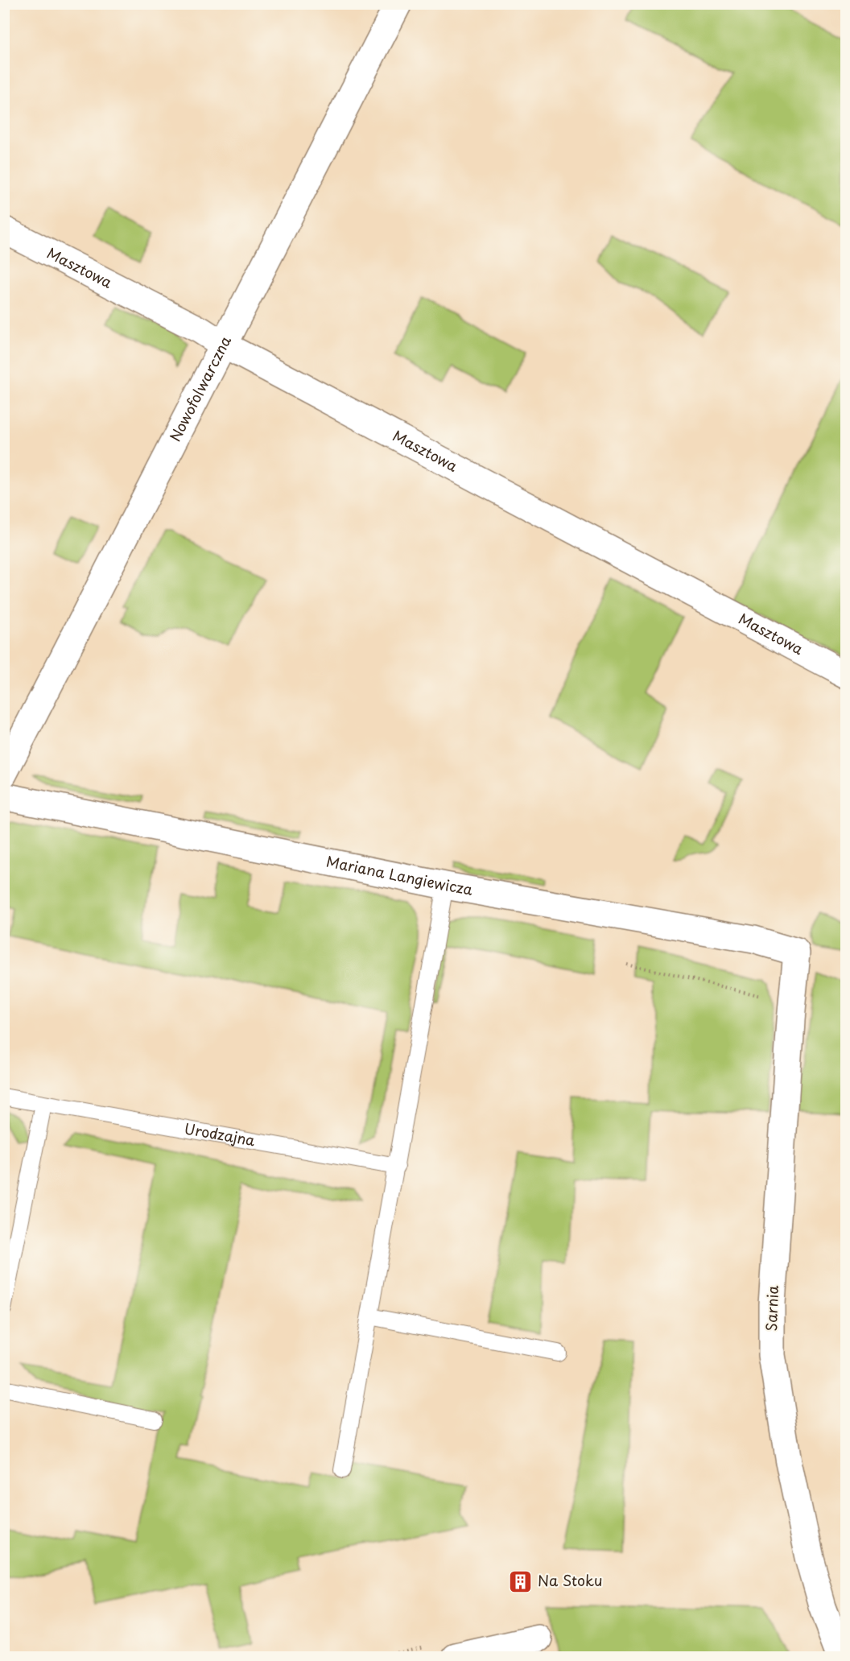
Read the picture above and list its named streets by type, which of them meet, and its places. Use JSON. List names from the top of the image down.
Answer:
{
  "streets": {
    "street": [
      "Masztowa",
      "Nowofolwarczna",
      "Mariana Langiewicza",
      "Sarnia"
    ],
    "lane": ["Urodzajna"]
  },
  "crossings": [
    ["Masztowa", "Nowofolwarczna"],
    ["Mariana Langiewicza", "Sarnia"]
  ],
  "places": {
    "building": ["Na Stoku"]
  }
}
